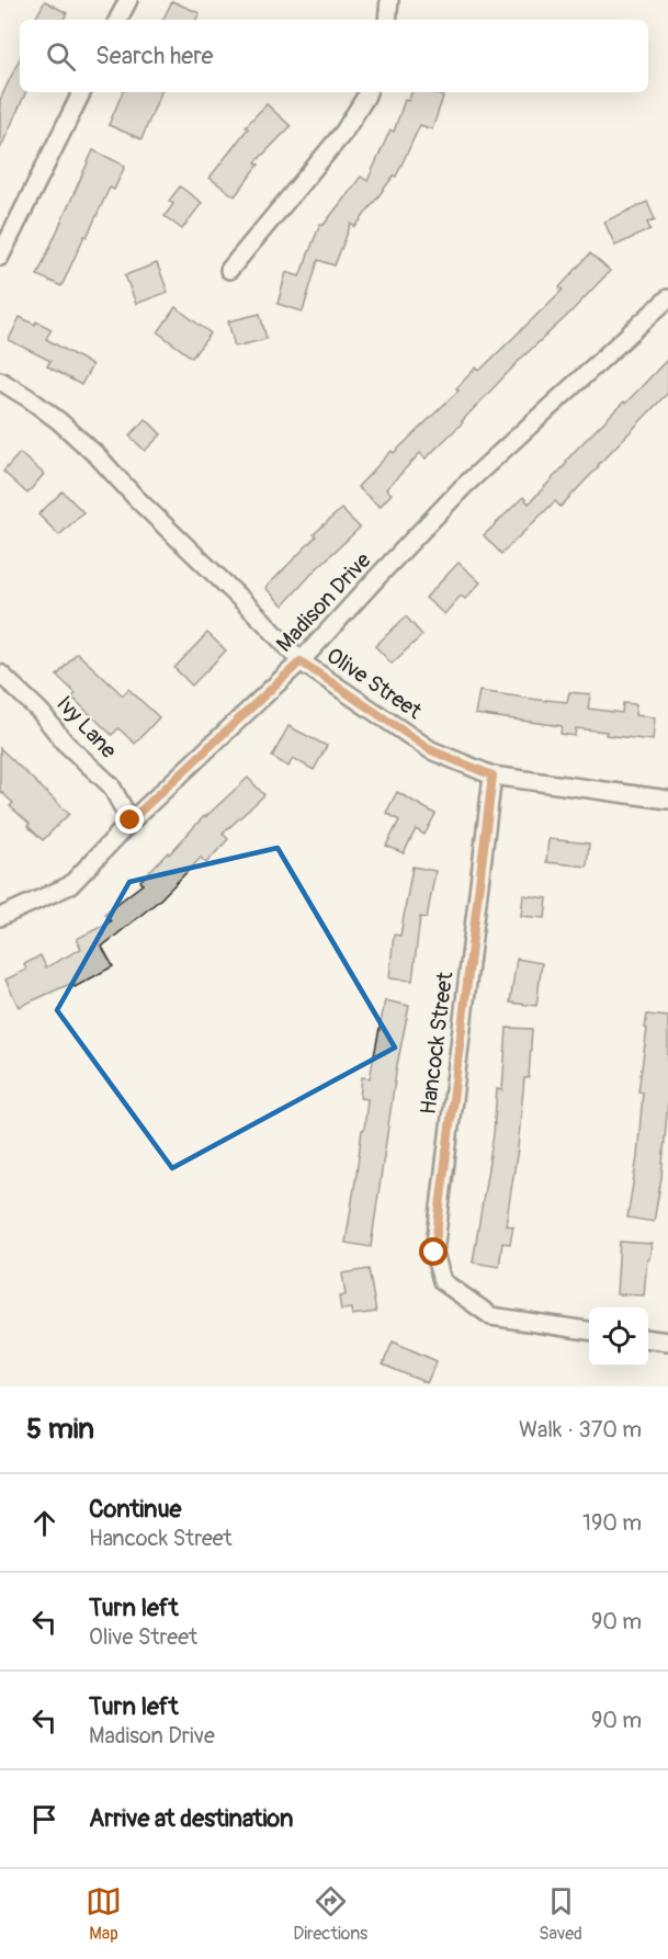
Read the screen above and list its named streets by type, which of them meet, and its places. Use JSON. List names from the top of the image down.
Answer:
{
  "streets": {
    "street": [
      "Madison Drive",
      "Olive Street",
      "Ivy Lane",
      "Hancock Street"
    ]
  },
  "crossings": [
    ["Madison Drive", "Olive Street"],
    ["Madison Drive", "Ivy Lane"],
    ["Olive Street", "Hancock Street"]
  ],
  "page": {
    "search": "Search here",
    "heading": ["5 min", "Walk · 370 m"],
    "list": [
      ["Continue", "Hancock Street", "190 m"],
      ["Turn left", "Olive Street", "90 m"],
      ["Turn left", "Madison Drive", "90 m"],
      "Arrive at destination"
    ],
    "nav": ["Map", "Directions", "Saved"]
  }
}
